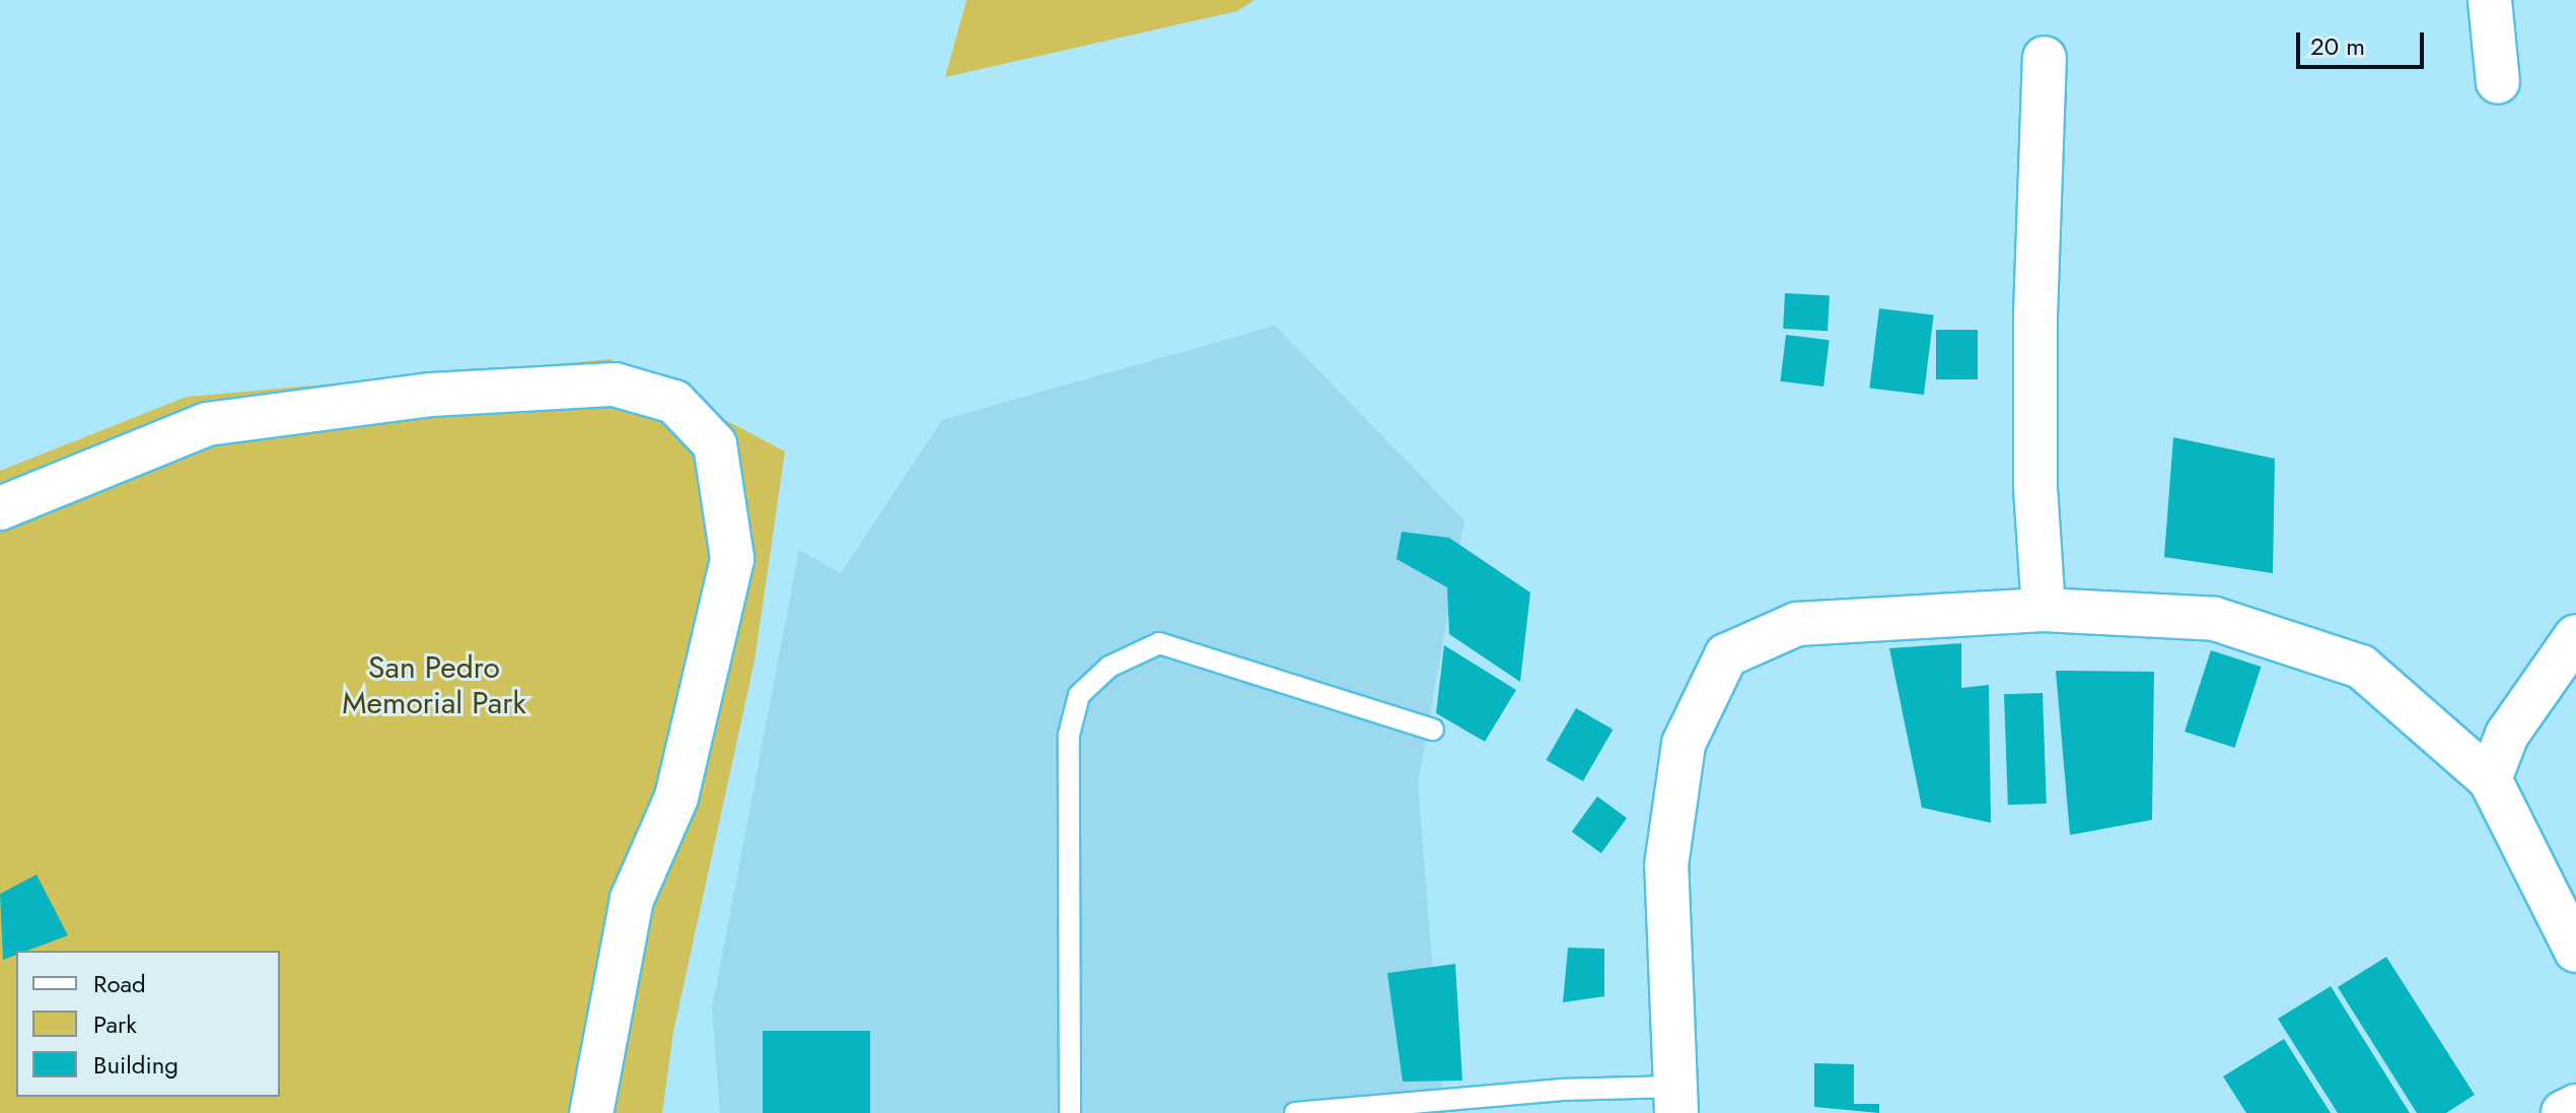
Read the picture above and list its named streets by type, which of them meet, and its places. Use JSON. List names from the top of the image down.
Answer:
{
  "parks": ["San Pedro Memorial Park"],
  "legend": ["Road", "Park", "Building"],
  "scale_bar": "20 m"
}
